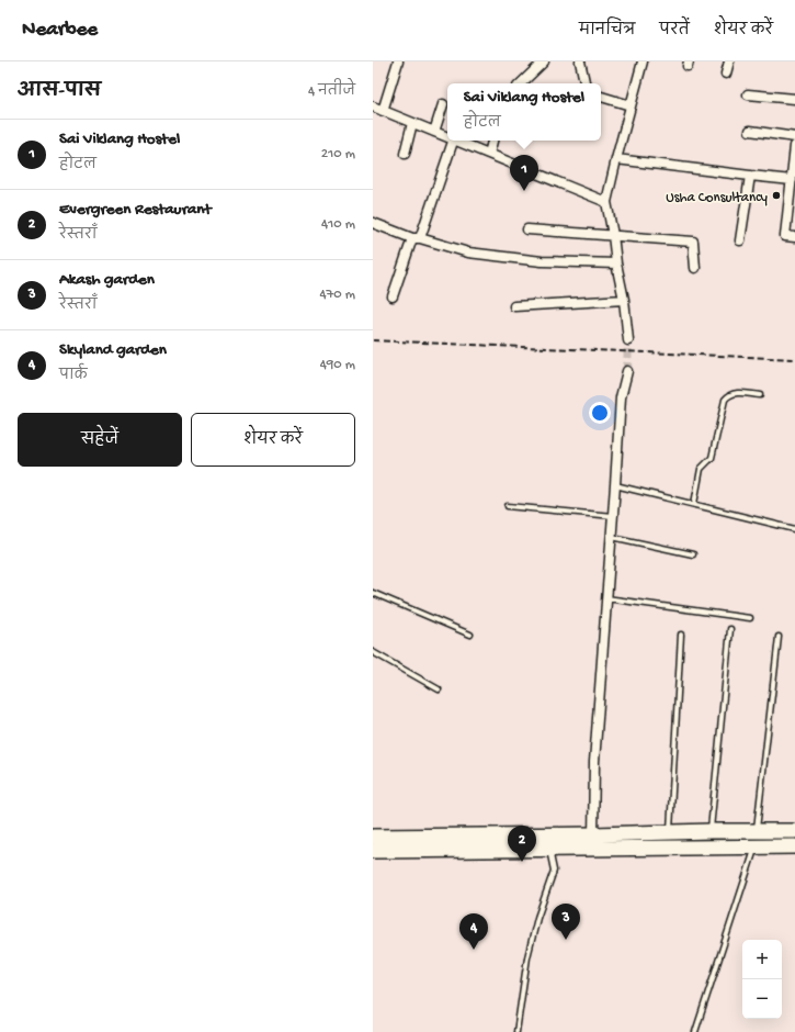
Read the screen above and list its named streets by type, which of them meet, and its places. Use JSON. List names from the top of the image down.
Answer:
{
  "places": ["Usha Consultancy"],
  "page": {
    "header": "Nearbee",
    "nav": ["मानचित्र", "परतें", "शेयर करें"],
    "heading": ["आस-पास", "4 नतीजे"],
    "popup": ["Sai Viklang Hostel", "होटल"],
    "list": [
      {
        "mark": "1",
        "name": "Sai Viklang Hostel",
        "note": "होटल",
        "value": "210 m"
      },
      {
        "mark": "2",
        "name": "Evergreen Restaurant",
        "note": "रेस्तराँ",
        "value": "410 m"
      },
      {
        "mark": "3",
        "name": "Akash garden",
        "note": "रेस्तराँ",
        "value": "470 m"
      },
      {
        "mark": "4",
        "name": "Skyland garden",
        "note": "पार्क",
        "value": "490 m"
      }
    ],
    "pins": [
      "1",
      "2",
      "3",
      "4"
    ],
    "buttons": ["सहेजें", "शेयर करें"],
    "map_buttons": ["+", "−"]
  }
}
